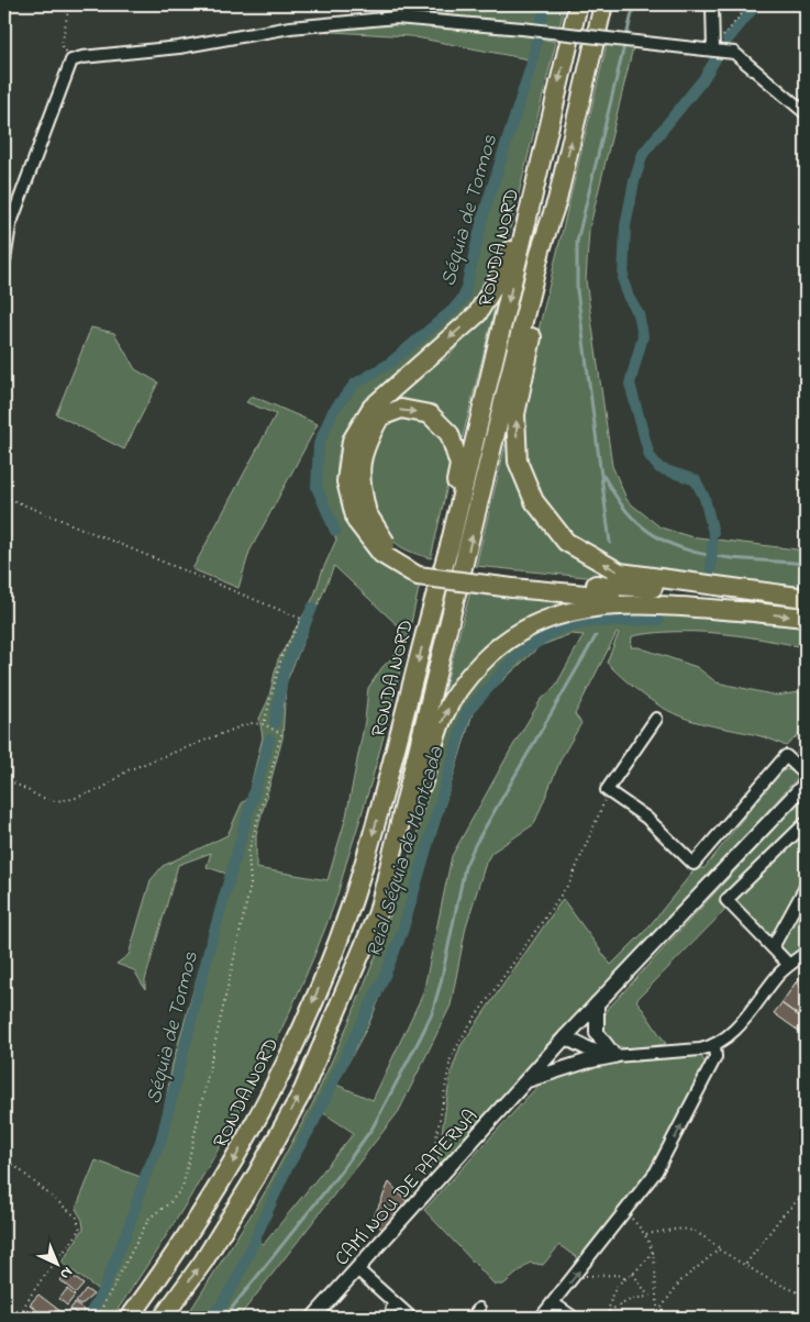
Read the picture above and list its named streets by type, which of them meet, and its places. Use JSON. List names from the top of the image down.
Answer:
{
  "streets": {
    "highway": ["RONDA NORD"],
    "street": ["CAMÍ NOU DE PATERNA"]
  },
  "water": ["Séquia de Tormos", "Reial Séquia de Montcada"],
  "north": "bottom right"
}
